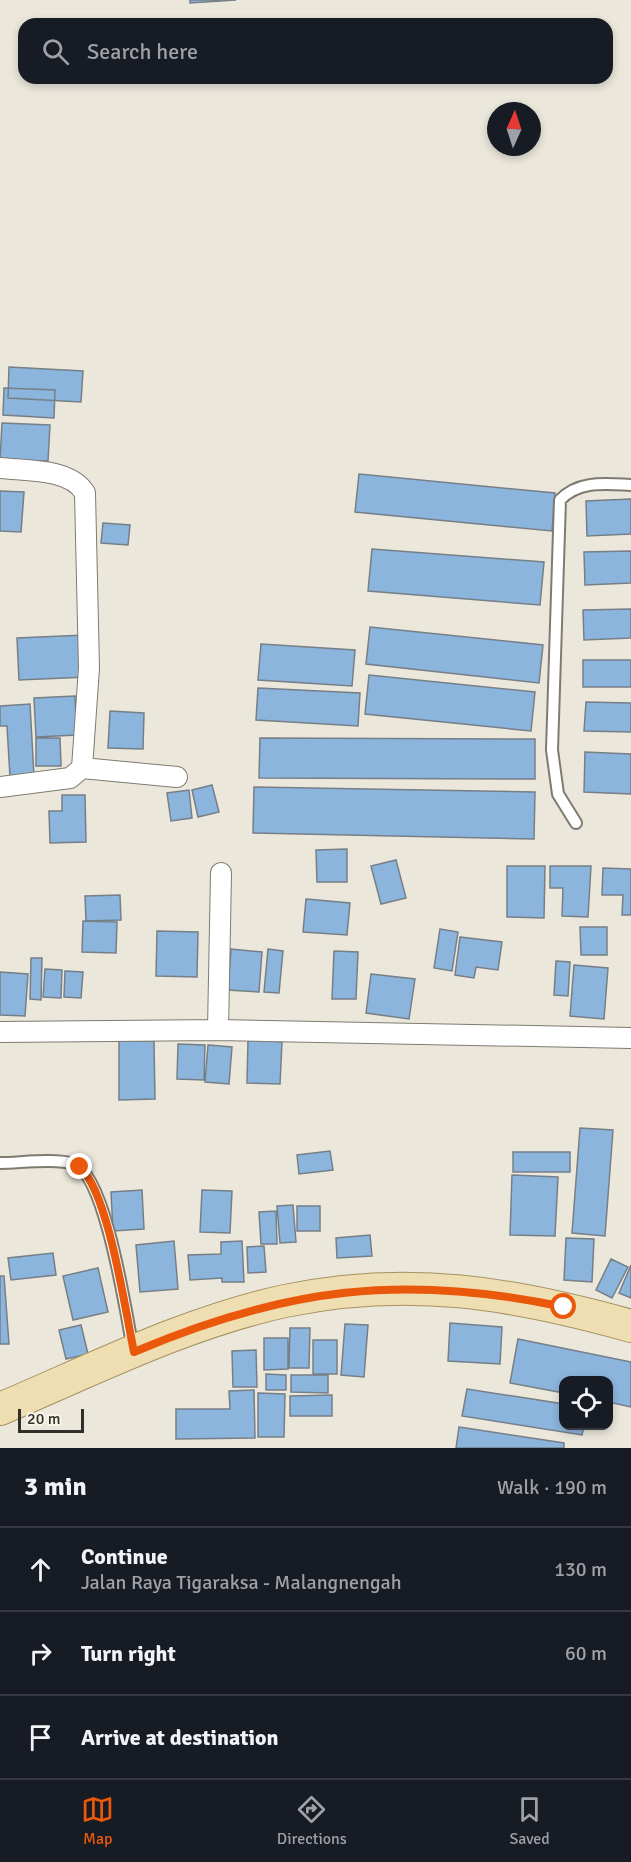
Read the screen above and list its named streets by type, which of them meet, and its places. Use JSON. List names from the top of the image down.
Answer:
{
  "scale_bar": "20 m",
  "north": "top",
  "page": {
    "search": "Search here",
    "scale": "20 m",
    "heading": ["3 min", "Walk · 190 m"],
    "list": [
      ["Continue", "Jalan Raya Tigaraksa - Malangnengah", "130 m"],
      ["Turn right", "60 m"],
      "Arrive at destination"
    ],
    "nav": ["Map", "Directions", "Saved"]
  }
}
